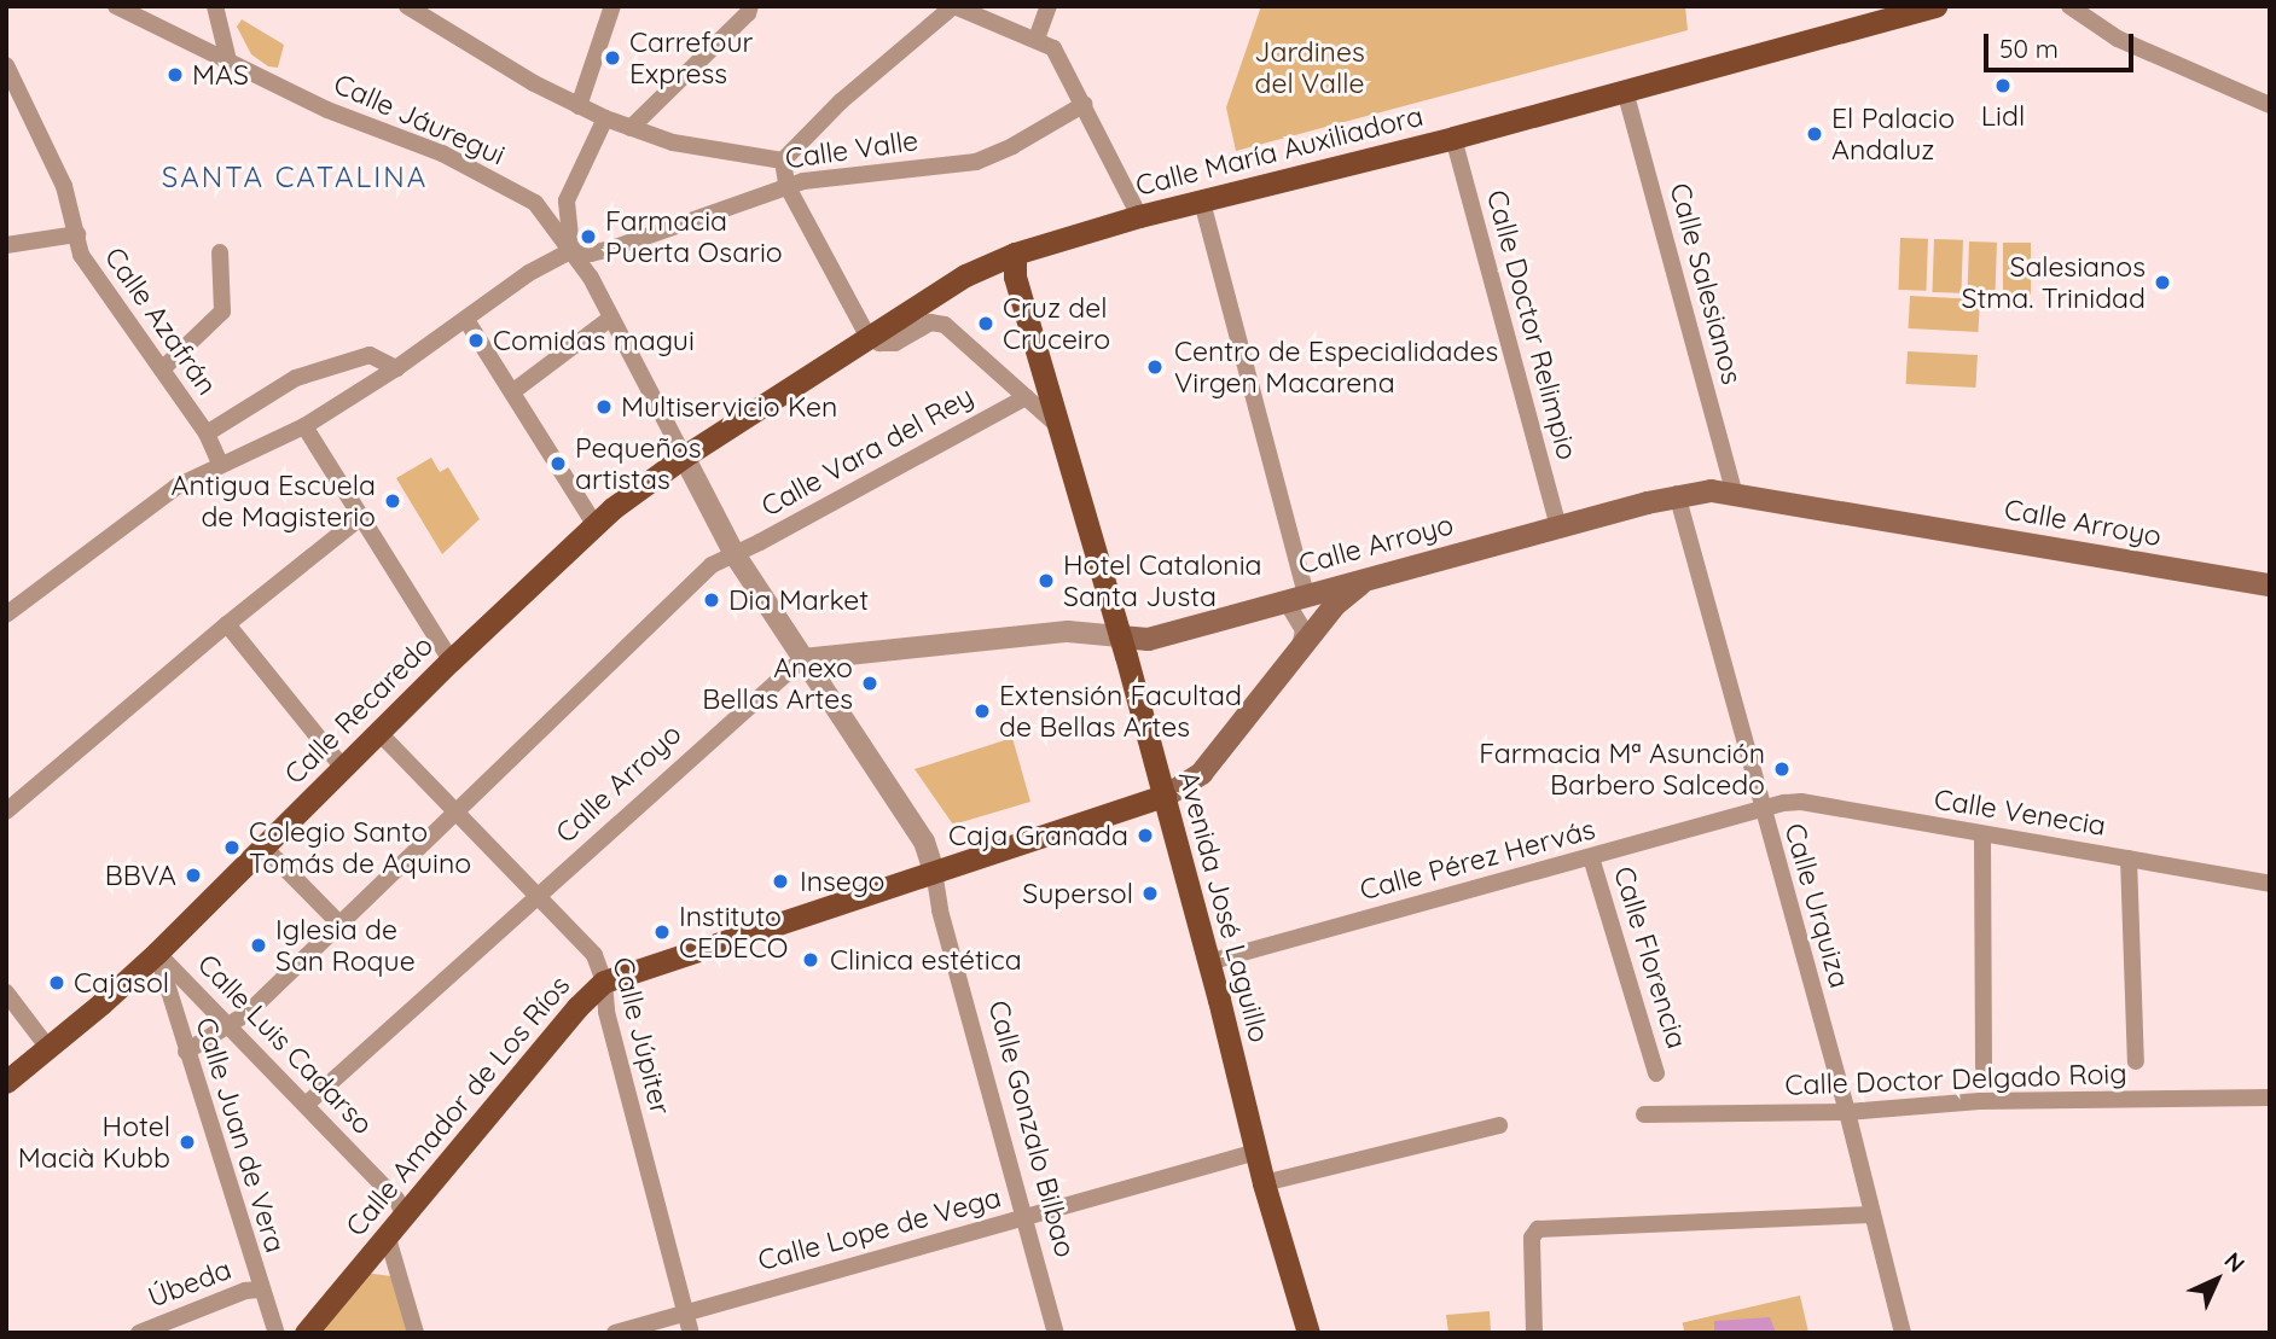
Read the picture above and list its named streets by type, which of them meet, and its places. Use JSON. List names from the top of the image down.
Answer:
{
  "streets": {
    "main road": [
      "Calle María Auxiliadora",
      "Calle Arroyo",
      "Calle Recaredo",
      "Avenida José Laguillo",
      "Calle Amador de Los Ríos"
    ],
    "street": [
      "Calle Jáuregui",
      "Calle Valle",
      "Calle Salesianos",
      "Calle Azafrán",
      "Calle Doctor Relimpio",
      "Calle Vara del Rey",
      "Calle Venecia",
      "Calle Pérez Hervás",
      "Calle Urquiza",
      "Calle Florencia",
      "Calle Júpiter",
      "Calle Luis Cadarso",
      "Calle Doctor Delgado Roig",
      "Calle Gonzalo Bilbao",
      "Calle Juan de Vera",
      "Calle Lope de Vega",
      "Úbeda"
    ]
  },
  "crossings": [
    ["Calle Jáuregui", "Calle Valle"],
    ["Calle Jáuregui", "Calle María Auxiliadora"],
    ["Calle Jáuregui", "Calle Recaredo"],
    ["Calle Jáuregui", "Calle Gonzalo Bilbao"],
    ["Calle María Auxiliadora", "Calle Salesianos"],
    ["Calle María Auxiliadora", "Calle Doctor Relimpio"],
    ["Calle María Auxiliadora", "Calle Recaredo"],
    ["Calle María Auxiliadora", "Avenida José Laguillo"],
    ["Calle María Auxiliadora", "Calle Gonzalo Bilbao"],
    ["Calle Salesianos", "Calle Arroyo"],
    ["Calle Doctor Relimpio", "Calle Arroyo"],
    ["Calle Vara del Rey", "Calle Júpiter"],
    ["Calle Vara del Rey", "Calle Luis Cadarso"],
    ["Calle Vara del Rey", "Calle Gonzalo Bilbao"],
    ["Calle Vara del Rey", "Calle Juan de Vera"],
    ["Calle Arroyo", "Calle Urquiza"],
    ["Calle Arroyo", "Avenida José Laguillo"],
    ["Calle Arroyo", "Calle Júpiter"],
    ["Calle Arroyo", "Calle Luis Cadarso"],
    ["Calle Arroyo", "Calle Gonzalo Bilbao"],
    ["Calle Recaredo", "Calle Júpiter"],
    ["Calle Recaredo", "Calle Luis Cadarso"],
    ["Calle Recaredo", "Calle Gonzalo Bilbao"],
    ["Calle Recaredo", "Calle Juan de Vera"],
    ["Calle Venecia", "Calle Pérez Hervás"],
    ["Calle Venecia", "Calle Urquiza"],
    ["Calle Pérez Hervás", "Calle Urquiza"],
    ["Calle Pérez Hervás", "Avenida José Laguillo"],
    ["Calle Pérez Hervás", "Calle Florencia"],
    ["Calle Urquiza", "Calle Doctor Delgado Roig"],
    ["Avenida José Laguillo", "Calle Amador de Los Ríos"],
    ["Avenida José Laguillo", "Calle Lope de Vega"],
    ["Calle Júpiter", "Calle Amador de Los Ríos"],
    ["Calle Júpiter", "Calle Lope de Vega"],
    ["Calle Luis Cadarso", "Calle Amador de Los Ríos"],
    ["Calle Luis Cadarso", "Calle Juan de Vera"],
    ["Calle Amador de Los Ríos", "Calle Gonzalo Bilbao"],
    ["Calle Gonzalo Bilbao", "Calle Lope de Vega"],
    ["Calle Juan de Vera", "Úbeda"]
  ],
  "districts": ["SANTA CATALINA"],
  "parks": ["Jardines del Valle"],
  "places": [
    "Carrefour Express",
    "MAS",
    "Lidl",
    "El Palacio Andaluz",
    "Farmacia Puerta Osario",
    "Salesianos Stma. Trinidad",
    "Cruz del Cruceiro",
    "Comidas magui",
    "Centro de Especialidades Virgen Macarena",
    "Multiservicio Ken",
    "Pequeños artistas",
    "Antigua Escuela de Magisterio",
    "Hotel Catalonia Santa Justa",
    "Dia Market",
    "Anexo Bellas Artes",
    "Extensión Facultad de Bellas Artes",
    "Farmacia Mª Asunción Barbero Salcedo",
    "Caja Granada",
    "Colegio Santo Tomás de Aquino",
    "BBVA",
    "Insego",
    "Supersol",
    "Instituto CEDECO",
    "Iglesia de San Roque",
    "Clinica estética",
    "Cajasol",
    "Hotel Macià Kubb"
  ],
  "scale_bar": "50 m",
  "north": "top right"
}
